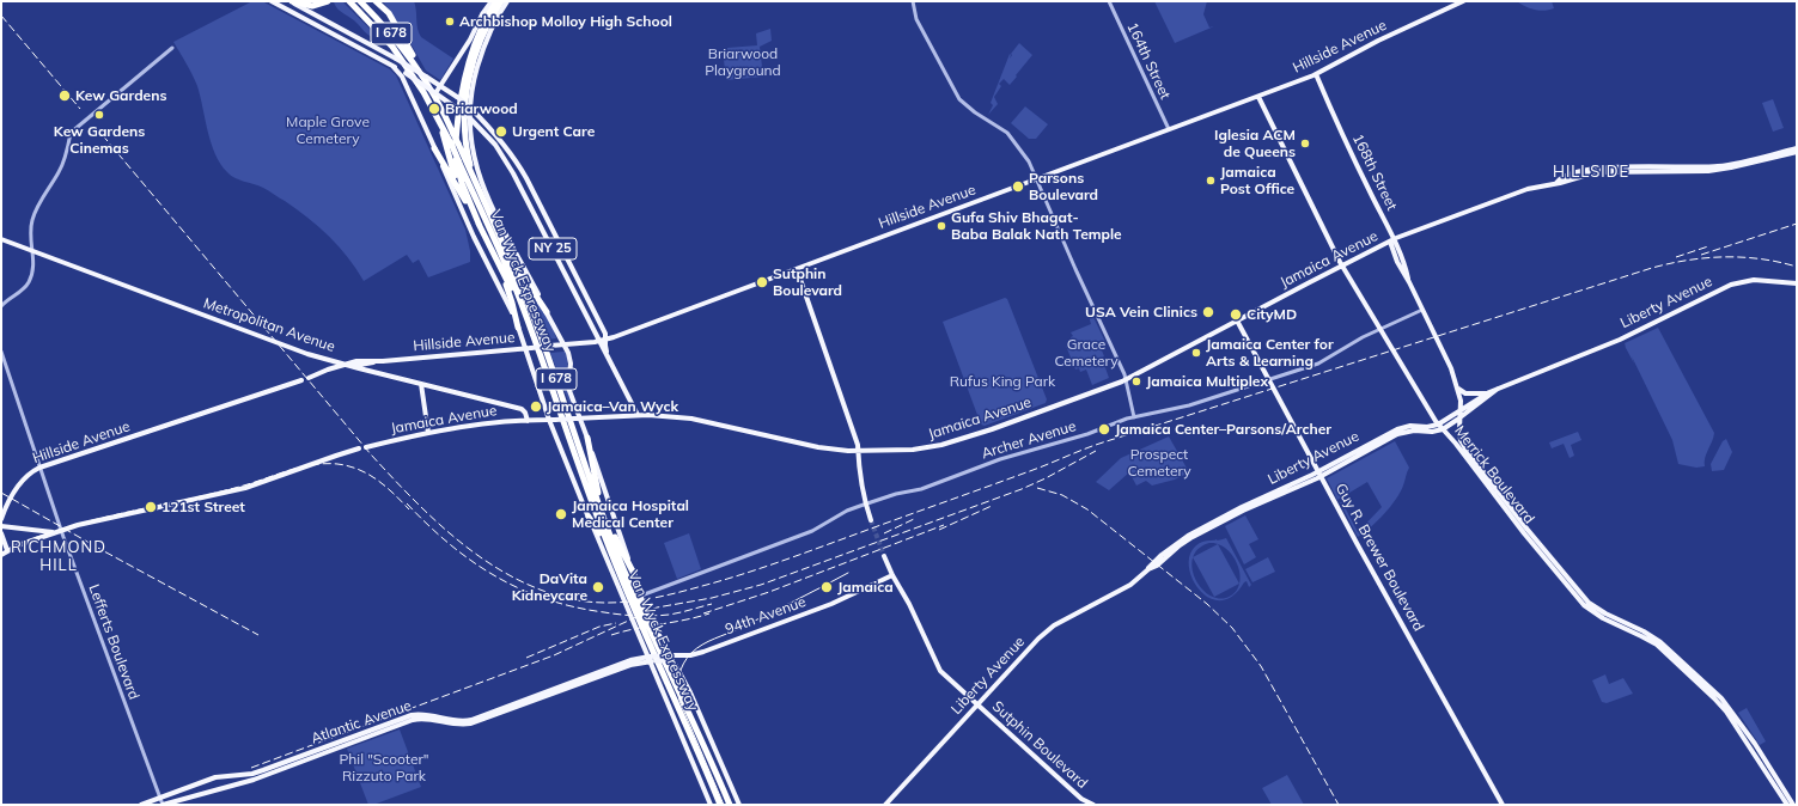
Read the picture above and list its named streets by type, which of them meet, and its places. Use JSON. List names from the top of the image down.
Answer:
{
  "streets": {
    "highway": ["I 678", "Van Wyck Expressway"],
    "main road": [
      "Hillside Avenue",
      "168th Street",
      "NY 25",
      "Jamaica Avenue",
      "Liberty Avenue",
      "Metropolitan Avenue",
      "Merrick Boulevard",
      "Guy R. Brewer Boulevard",
      "94th Avenue",
      "Atlantic Avenue",
      "Sutphin Boulevard"
    ],
    "street": ["164th Street", "Archer Avenue", "Lefferts Boulevard"]
  },
  "crossings": [
    ["Hillside Avenue", "164th Street"],
    ["Hillside Avenue", "168th Street"],
    ["Hillside Avenue", "NY 25"],
    ["Hillside Avenue", "Van Wyck Expressway"],
    ["Hillside Avenue", "Metropolitan Avenue"],
    ["Hillside Avenue", "Merrick Boulevard"],
    ["Hillside Avenue", "Lefferts Boulevard"],
    ["168th Street", "Jamaica Avenue"],
    ["168th Street", "Liberty Avenue"],
    ["168th Street", "Archer Avenue"],
    ["168th Street", "Merrick Boulevard"],
    ["NY 25", "Van Wyck Expressway"],
    ["Jamaica Avenue", "Van Wyck Expressway"],
    ["Jamaica Avenue", "Metropolitan Avenue"],
    ["Jamaica Avenue", "Merrick Boulevard"],
    ["Jamaica Avenue", "Guy R. Brewer Boulevard"],
    ["Van Wyck Expressway", "Archer Avenue"],
    ["Van Wyck Expressway", "94th Avenue"],
    ["Van Wyck Expressway", "Atlantic Avenue"],
    ["Liberty Avenue", "Merrick Boulevard"],
    ["Liberty Avenue", "Guy R. Brewer Boulevard"],
    ["Liberty Avenue", "Sutphin Boulevard"],
    ["Archer Avenue", "Merrick Boulevard"],
    ["Archer Avenue", "Guy R. Brewer Boulevard"],
    ["94th Avenue", "Atlantic Avenue"],
    ["94th Avenue", "Sutphin Boulevard"],
    ["Lefferts Boulevard", "Atlantic Avenue"]
  ],
  "districts": ["HILLSIDE", "RICHMOND HILL"],
  "parks": [
    "Briarwood Playground",
    "Maple Grove Cemetery",
    "Grace Cemetery",
    "Rufus King Park",
    "Prospect Cemetery",
    "Phil \"Scooter\" Rizzuto Park"
  ],
  "places": [
    "Archbishop Molloy High School",
    "Kew Gardens",
    "Briarwood",
    "Kew Gardens Cinemas",
    "Urgent Care",
    "Iglesia ACM de Queens",
    "Jamaica Post Office",
    "Parsons Boulevard",
    "Gufa Shiv Bhagat- Baba Balak Nath Temple",
    "Sutphin Boulevard",
    "USA Vein Clinics",
    "CityMD",
    "Jamaica Center for Arts & Learning",
    "Jamaica Multiplex",
    "Jamaica–Van Wyck",
    "Jamaica Center–Parsons/Archer",
    "121st Street",
    "Jamaica Hospital Medical Center",
    "DaVita Kidneycare",
    "Jamaica"
  ]
}
